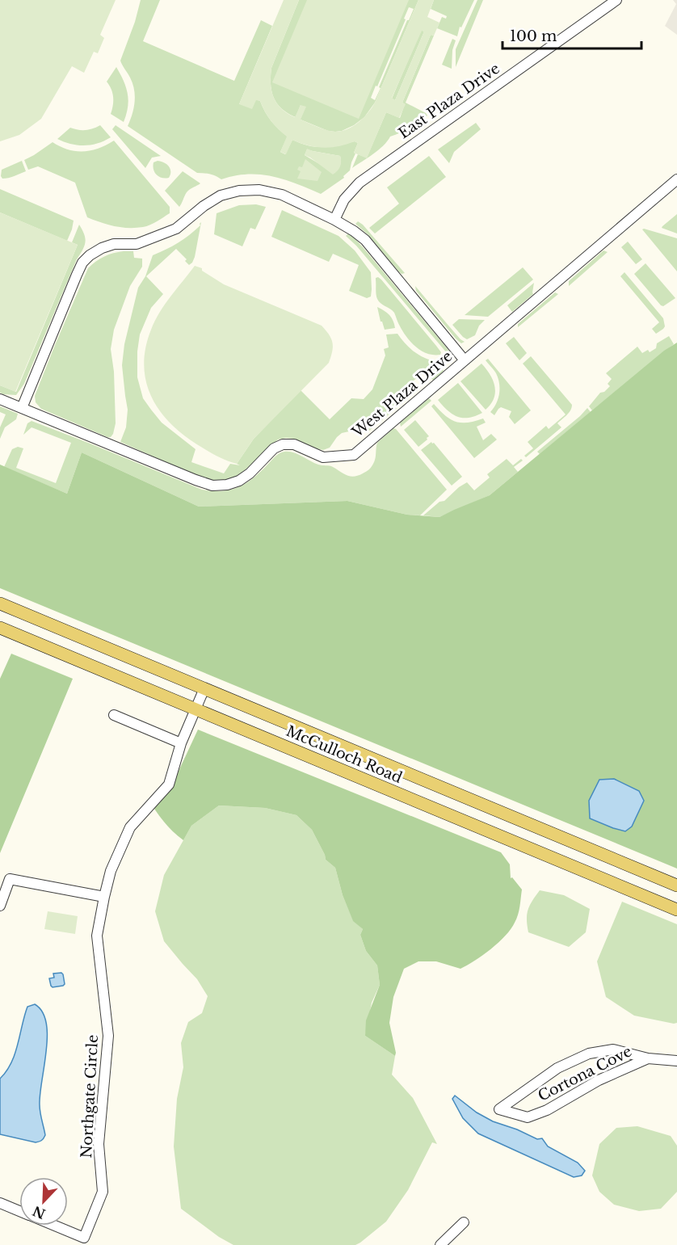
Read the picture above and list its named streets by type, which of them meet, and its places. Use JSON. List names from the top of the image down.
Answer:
{
  "streets": {
    "main road": ["McCulloch Road"],
    "street": [
      "East Plaza Drive",
      "West Plaza Drive",
      "Cortona Cove",
      "Northgate Circle"
    ]
  },
  "crossings": [
    ["McCulloch Road", "Northgate Circle"]
  ],
  "scale_bar": "100 m",
  "north": "bottom left"
}
